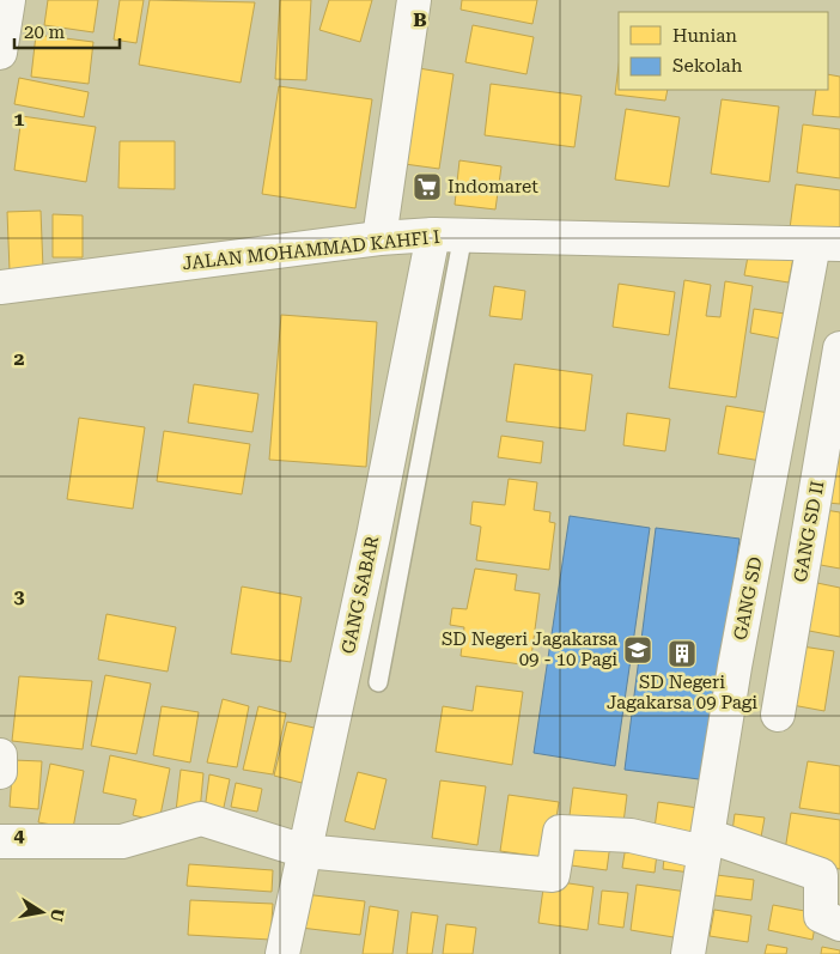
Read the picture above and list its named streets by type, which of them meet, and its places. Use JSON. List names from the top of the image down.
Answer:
{
  "streets": {
    "street": [
      "JALAN MOHAMMAD KAHFI I",
      "GANG SD II",
      "GANG SABAR",
      "GANG SD"
    ]
  },
  "crossings": [
    ["JALAN MOHAMMAD KAHFI I", "GANG SABAR"],
    ["JALAN MOHAMMAD KAHFI I", "GANG SD"]
  ],
  "places": {
    "supermarket": ["Indomaret"],
    "school or university": ["SD Negeri Jagakarsa 09 - 10 Pagi"],
    "building": ["SD Negeri Jagakarsa 09 Pagi"]
  },
  "legend": ["Hunian", "Sekolah"],
  "scale_bar": "20 m",
  "north": "right",
  "grid": {
    "columns": ["B"],
    "rows": [
      "1",
      "2",
      "3",
      "4"
    ]
  }
}
